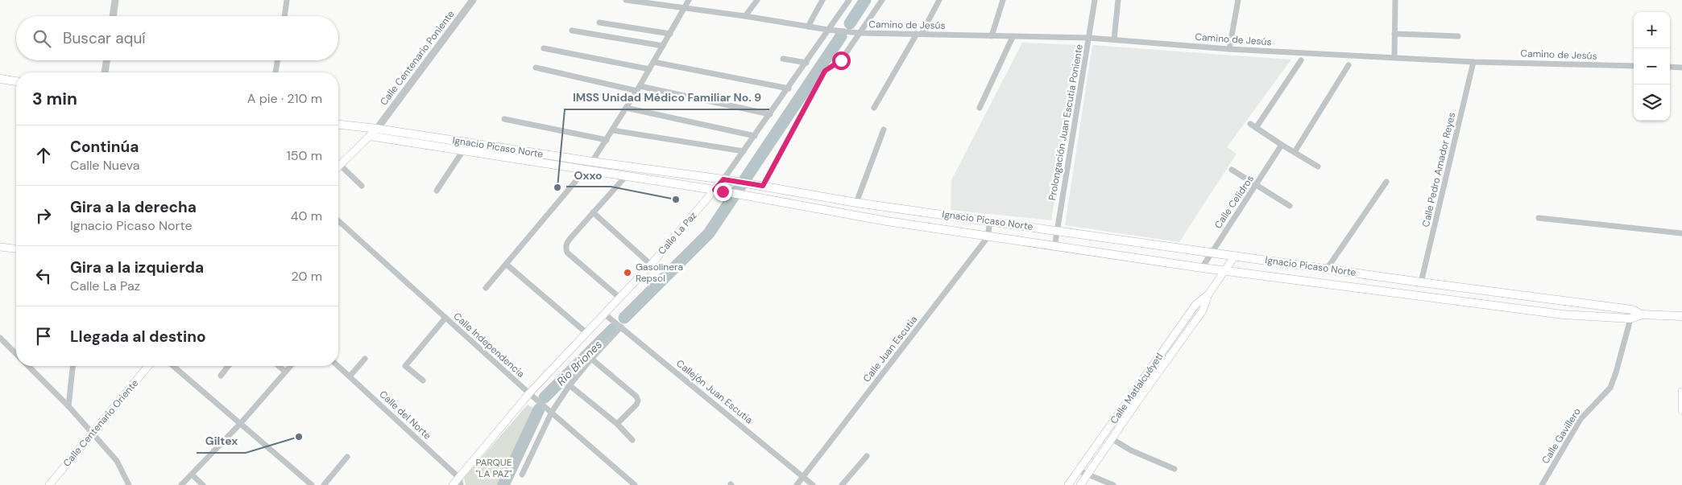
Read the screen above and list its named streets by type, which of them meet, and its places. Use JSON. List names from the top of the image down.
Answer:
{
  "streets": {
    "main road": [
      "Ignacio Picaso Norte",
      "Calle La Paz",
      "Calle Matlalcuéyetl",
      "Calle Centenario Oriente"
    ],
    "street": [
      "Camino de Jesús",
      "Calle Centenario Poniente",
      "Prolongación Juan Escutia Poniente",
      "Calle Pedro Amador Reyes",
      "Calle Celidros",
      "Calle Independencia",
      "Calle Juan Escutia",
      "Callejón Juan Escutia",
      "Calle del Norte",
      "Calle Gavillero"
    ]
  },
  "crossings": [
    ["Camino de Jesús", "Prolongación Juan Escutia Poniente"],
    ["Camino de Jesús", "Calle Pedro Amador Reyes"],
    ["Camino de Jesús", "Calle La Paz"],
    ["Calle Centenario Poniente", "Ignacio Picaso Norte"],
    ["Prolongación Juan Escutia Poniente", "Ignacio Picaso Norte"],
    ["Ignacio Picaso Norte", "Calle Pedro Amador Reyes"],
    ["Ignacio Picaso Norte", "Calle Celidros"],
    ["Ignacio Picaso Norte", "Calle La Paz"],
    ["Ignacio Picaso Norte", "Calle Juan Escutia"],
    ["Ignacio Picaso Norte", "Calle Matlalcuéyetl"],
    ["Ignacio Picaso Norte", "Calle Gavillero"],
    ["Calle La Paz", "Calle Independencia"],
    ["Calle La Paz", "Callejón Juan Escutia"],
    ["Calle La Paz", "Calle del Norte"],
    ["Calle Juan Escutia", "Callejón Juan Escutia"]
  ],
  "water": ["Rio Briones"],
  "parks": ["PARQUE \"LA PAZ\""],
  "places": [
    "IMSS Unidad Médico Familiar No. 9",
    "Oxxo",
    "Gasolinera Repsol",
    "Giltex"
  ],
  "page": {
    "map_buttons": ["+", "−"],
    "search": "Buscar aquí",
    "heading": ["3 min", "A pie · 210 m"],
    "list": [
      ["Continúa", "Calle Nueva", "150 m"],
      ["Gira a la derecha", "Ignacio Picaso Norte", "40 m"],
      ["Gira a la izquierda", "Calle La Paz", "20 m"],
      "Llegada al destino"
    ]
  }
}
